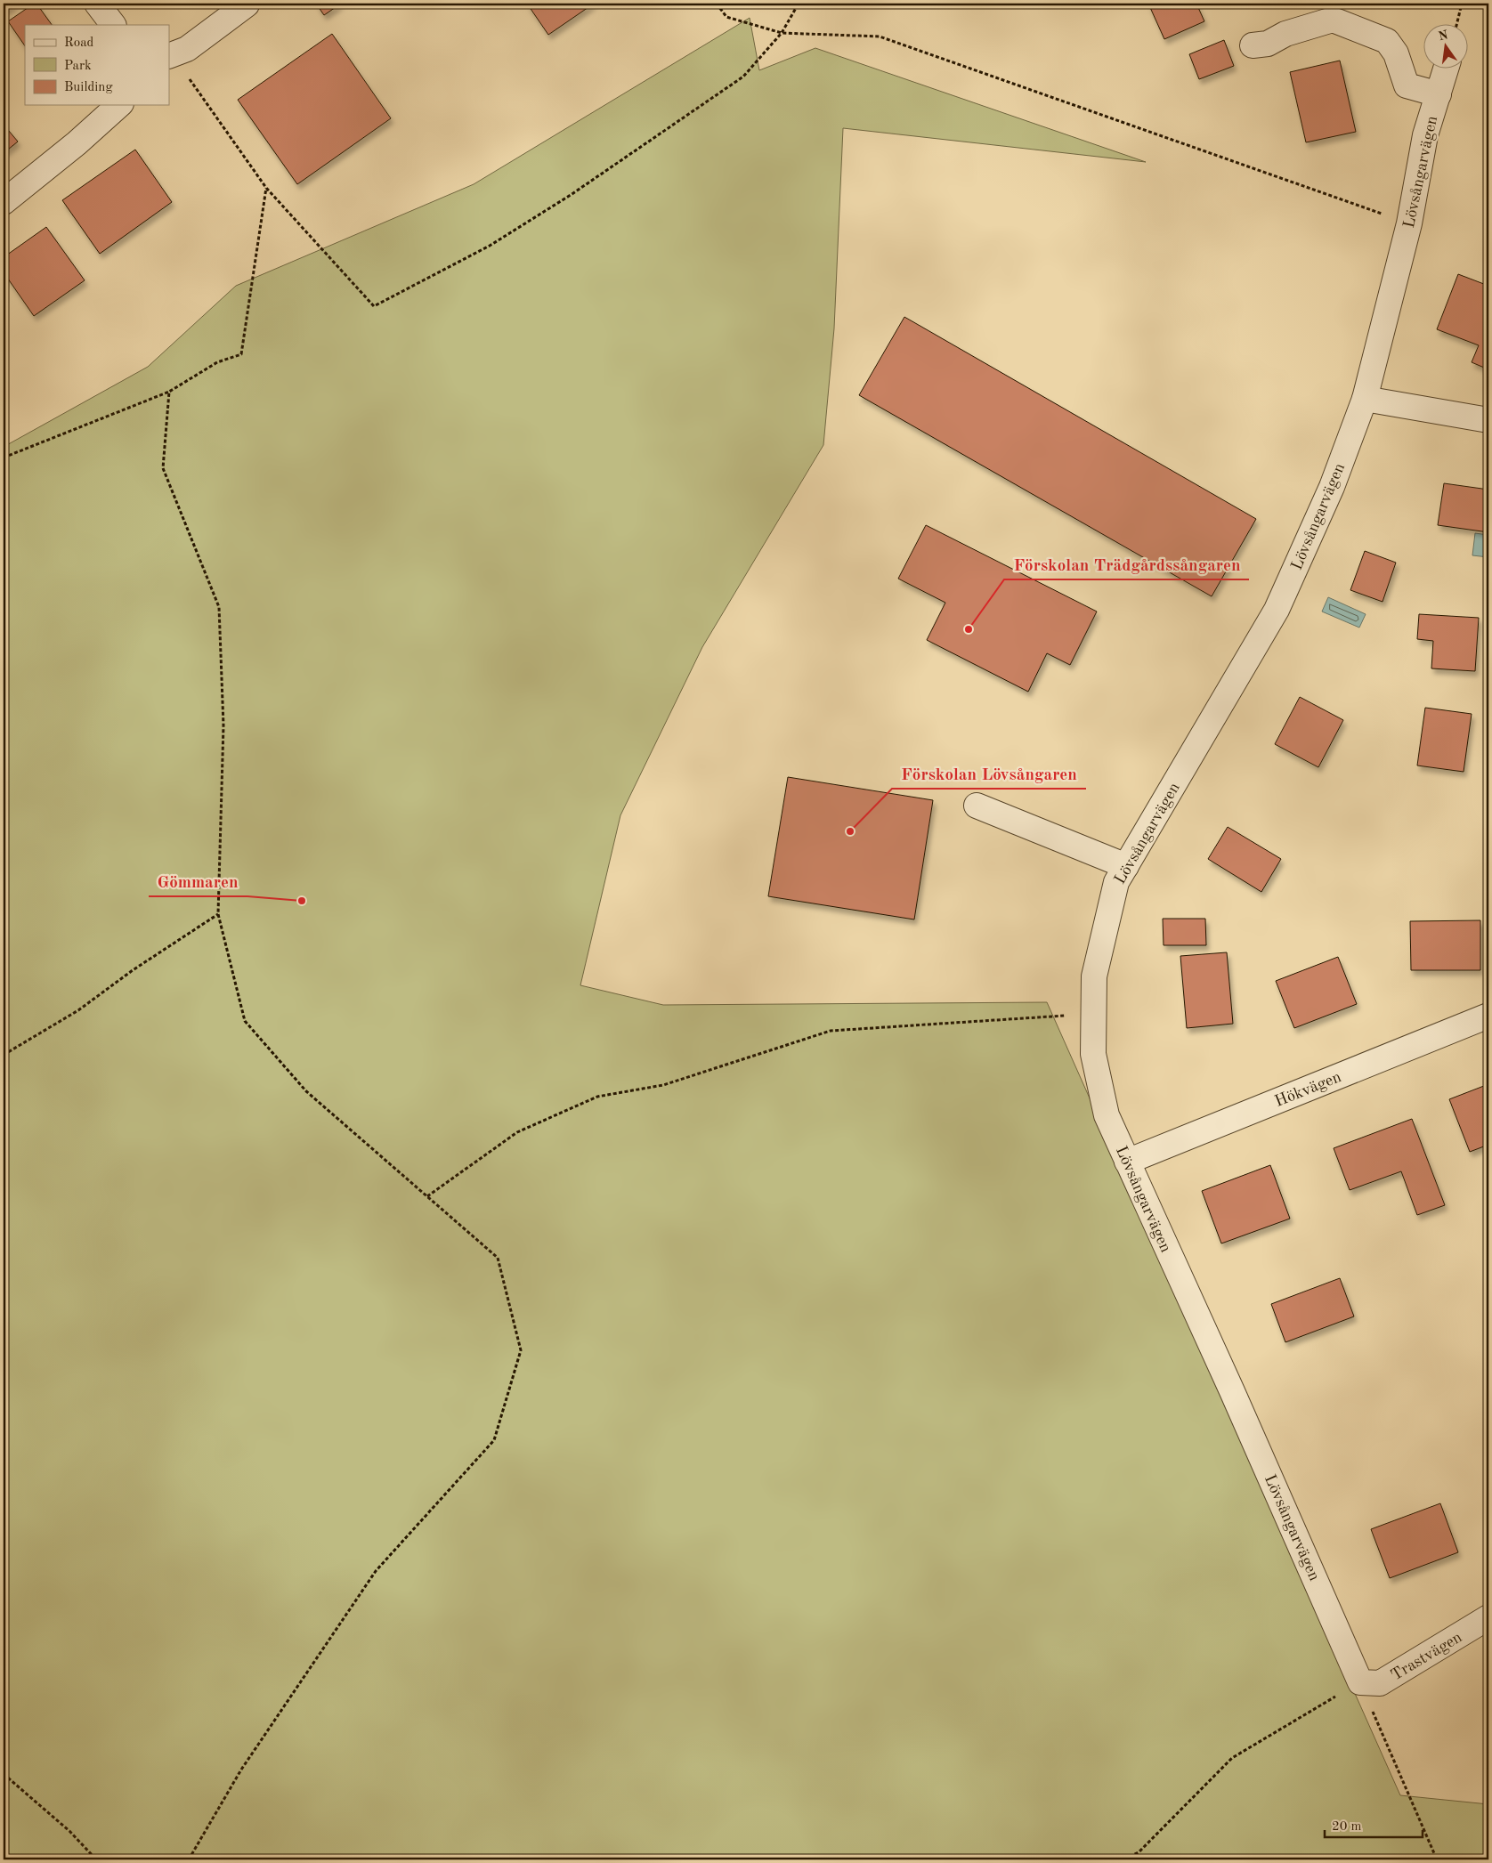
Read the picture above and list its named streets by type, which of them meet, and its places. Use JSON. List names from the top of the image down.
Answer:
{
  "streets": {
    "street": ["Lövsångarvägen", "Hökvägen", "Trastvägen"]
  },
  "crossings": [
    ["Lövsångarvägen", "Hökvägen"],
    ["Lövsångarvägen", "Trastvägen"]
  ],
  "places": ["Förskolan Trädgårdssångaren", "Förskolan Lövsångaren", "Gömmaren"],
  "legend": ["Road", "Park", "Building"],
  "scale_bar": "20 m",
  "north": "top"
}
